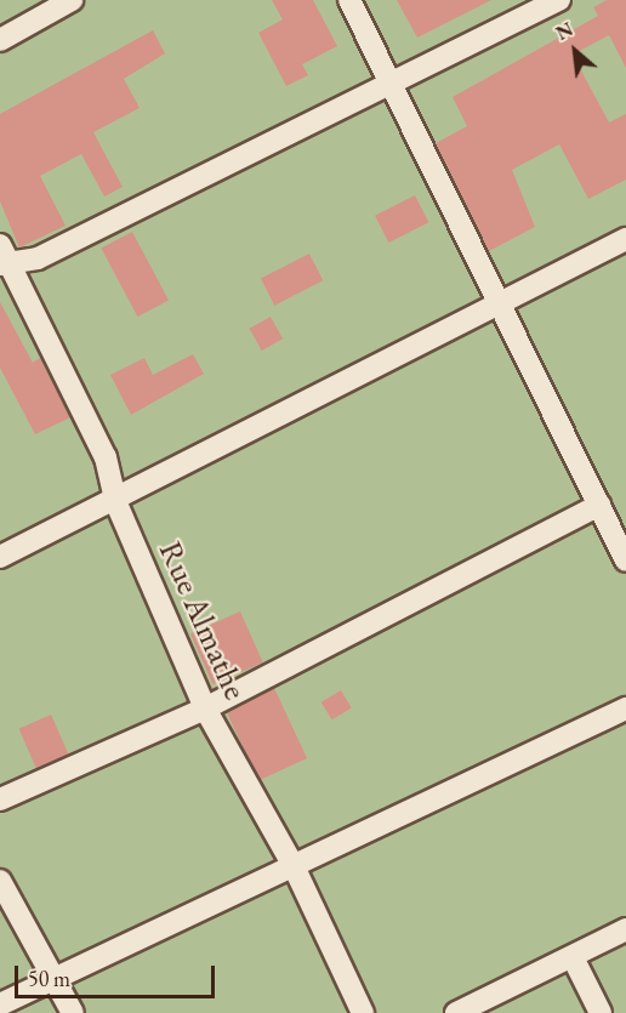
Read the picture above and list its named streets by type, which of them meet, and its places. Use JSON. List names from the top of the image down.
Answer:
{
  "streets": {
    "street": ["Rue Almathe"]
  },
  "scale_bar": "50 m",
  "north": "top left"
}
